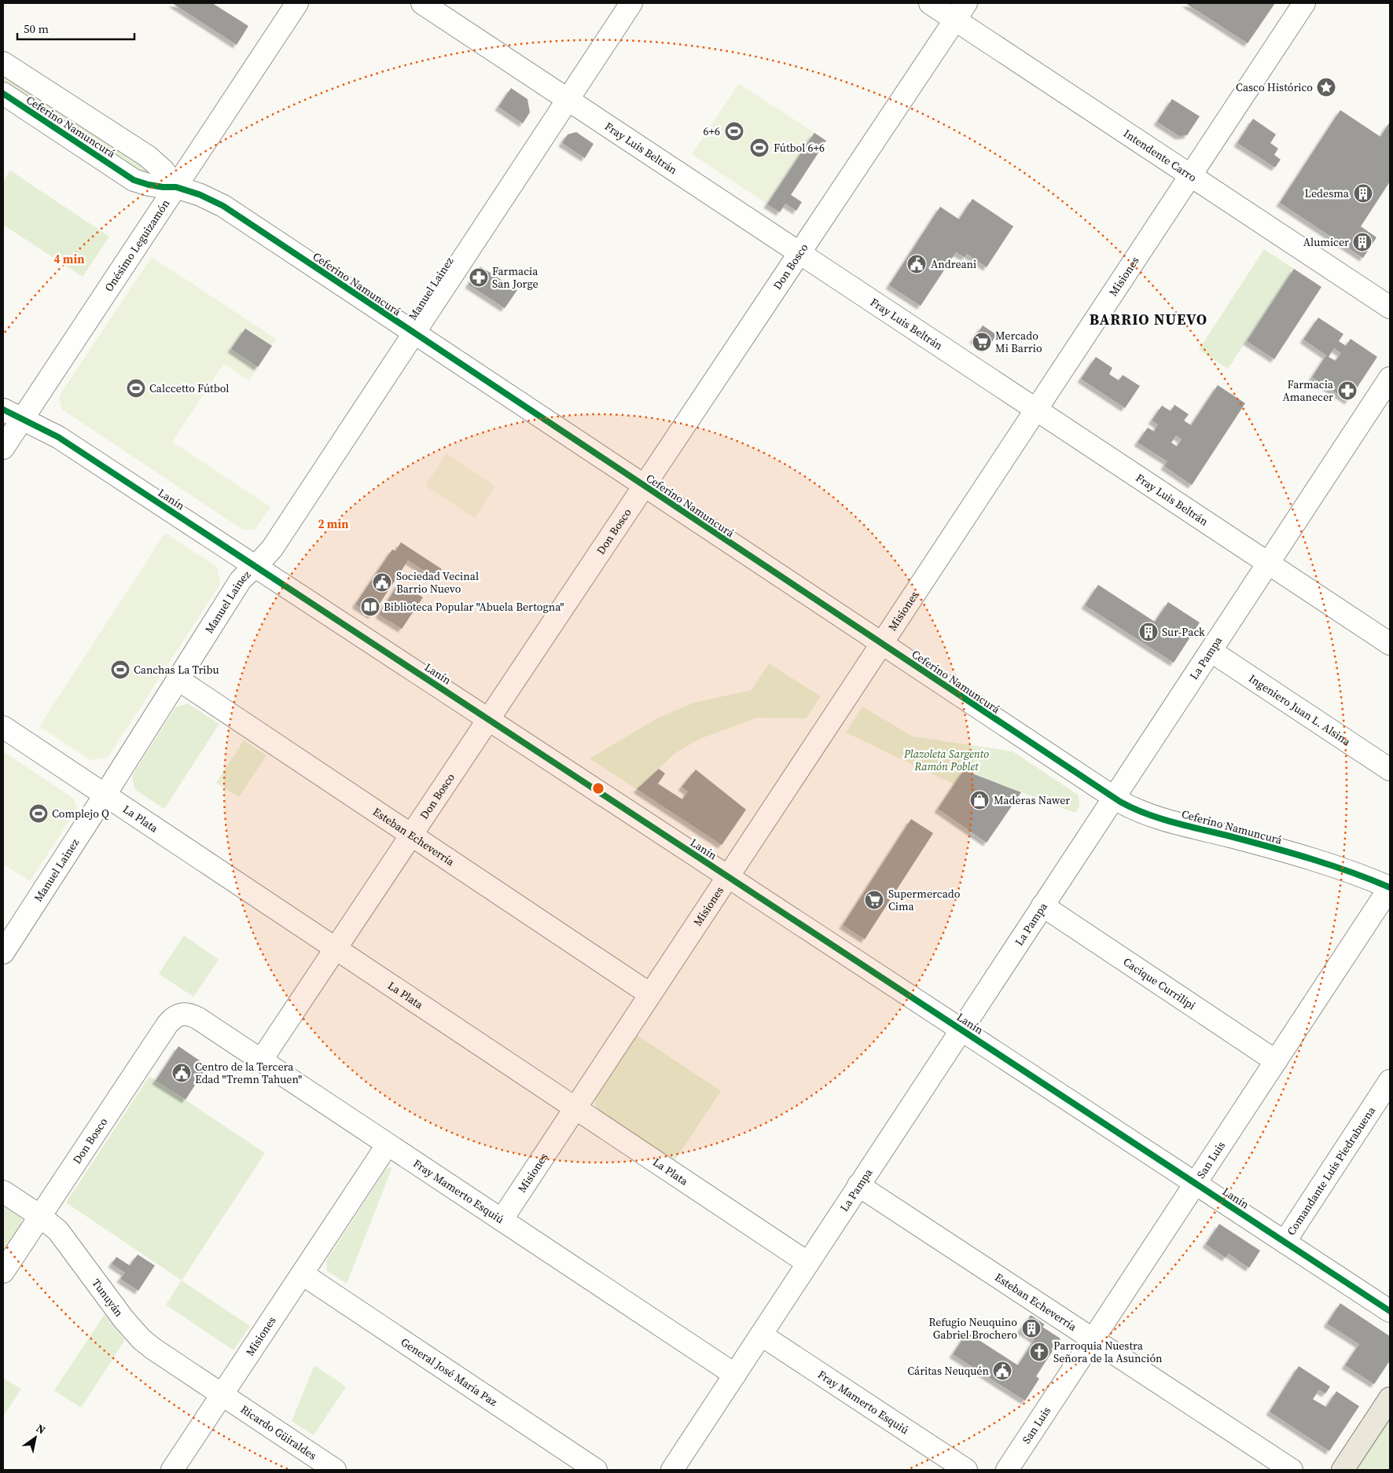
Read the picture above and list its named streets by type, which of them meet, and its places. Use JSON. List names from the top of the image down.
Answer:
{
  "streets": {
    "street": [
      "Ceferino Namuncurá",
      "Fray Luis Beltrán",
      "Intendente Carro",
      "Onésimo Leguizamón",
      "Don Bosco",
      "Misiones",
      "Manuel Lainez",
      "Lanín",
      "La Pampa",
      "Ingeniero Juan L. Alsina",
      "La Plata",
      "Esteban Echeverría",
      "Cacique Currilipi",
      "San Luis",
      "Comandante Luis Piedrabuena",
      "Fray Mamerto Esquiú",
      "Tunuyán",
      "General José María Paz",
      "Ricardo Güiraldes"
    ]
  },
  "crossings": [
    ["Ceferino Namuncurá", "Onésimo Leguizamón"],
    ["Ceferino Namuncurá", "Don Bosco"],
    ["Ceferino Namuncurá", "Misiones"],
    ["Ceferino Namuncurá", "Manuel Lainez"],
    ["Ceferino Namuncurá", "La Pampa"],
    ["Ceferino Namuncurá", "San Luis"],
    ["Fray Luis Beltrán", "Don Bosco"],
    ["Fray Luis Beltrán", "Misiones"],
    ["Fray Luis Beltrán", "Manuel Lainez"],
    ["Fray Luis Beltrán", "La Pampa"],
    ["Intendente Carro", "Don Bosco"],
    ["Intendente Carro", "Misiones"],
    ["Onésimo Leguizamón", "Lanín"],
    ["Don Bosco", "Lanín"],
    ["Don Bosco", "La Plata"],
    ["Don Bosco", "Esteban Echeverría"],
    ["Don Bosco", "Fray Mamerto Esquiú"],
    ["Don Bosco", "Tunuyán"],
    ["Misiones", "Lanín"],
    ["Misiones", "La Plata"],
    ["Misiones", "Esteban Echeverría"],
    ["Misiones", "Fray Mamerto Esquiú"],
    ["Misiones", "Tunuyán"],
    ["Misiones", "General José María Paz"],
    ["Misiones", "Ricardo Güiraldes"],
    ["Manuel Lainez", "Lanín"],
    ["Manuel Lainez", "La Plata"],
    ["Manuel Lainez", "Esteban Echeverría"],
    ["Lanín", "La Pampa"],
    ["Lanín", "San Luis"],
    ["Lanín", "Comandante Luis Piedrabuena"],
    ["La Pampa", "Ingeniero Juan L. Alsina"],
    ["La Pampa", "La Plata"],
    ["La Pampa", "Esteban Echeverría"],
    ["La Pampa", "Cacique Currilipi"],
    ["La Pampa", "Fray Mamerto Esquiú"],
    ["Esteban Echeverría", "San Luis"],
    ["Cacique Currilipi", "San Luis"],
    ["Tunuyán", "Ricardo Güiraldes"]
  ],
  "districts": ["BARRIO NUEVO"],
  "parks": ["Plazoleta Sargento Ramón Poblet"],
  "places": {
    "place": ["Casco Histórico"],
    "sports": [
      "6+6",
      "Fútbol 6+6",
      "Calccetto Fútbol",
      "Canchas La Tribu",
      "Complejo Q"
    ],
    "building": [
      "Ledesma",
      "Alumicer",
      "Sur-Pack",
      "Refugio Neuquino Gabriel Brochero"
    ],
    "public building": [
      "Andreani",
      "Sociedad Vecinal Barrio Nuevo",
      "Centro de la Tercera Edad \"Tremn Tahuen\"",
      "Cáritas Neuquén"
    ],
    "pharmacy": ["Farmacia San Jorge", "Farmacia Amanecer"],
    "supermarket": ["Mercado Mi Barrio", "Supermercado Cima"],
    "library": ["Biblioteca Popular \"Abuela Bertogna\""],
    "shop": ["Maderas Nawer"],
    "church": ["Parroquia Nuestra Señora de la Asunción"]
  },
  "scale_bar": "50 m",
  "north": "top right",
  "rings": ["4 min", "2 min"]
}
